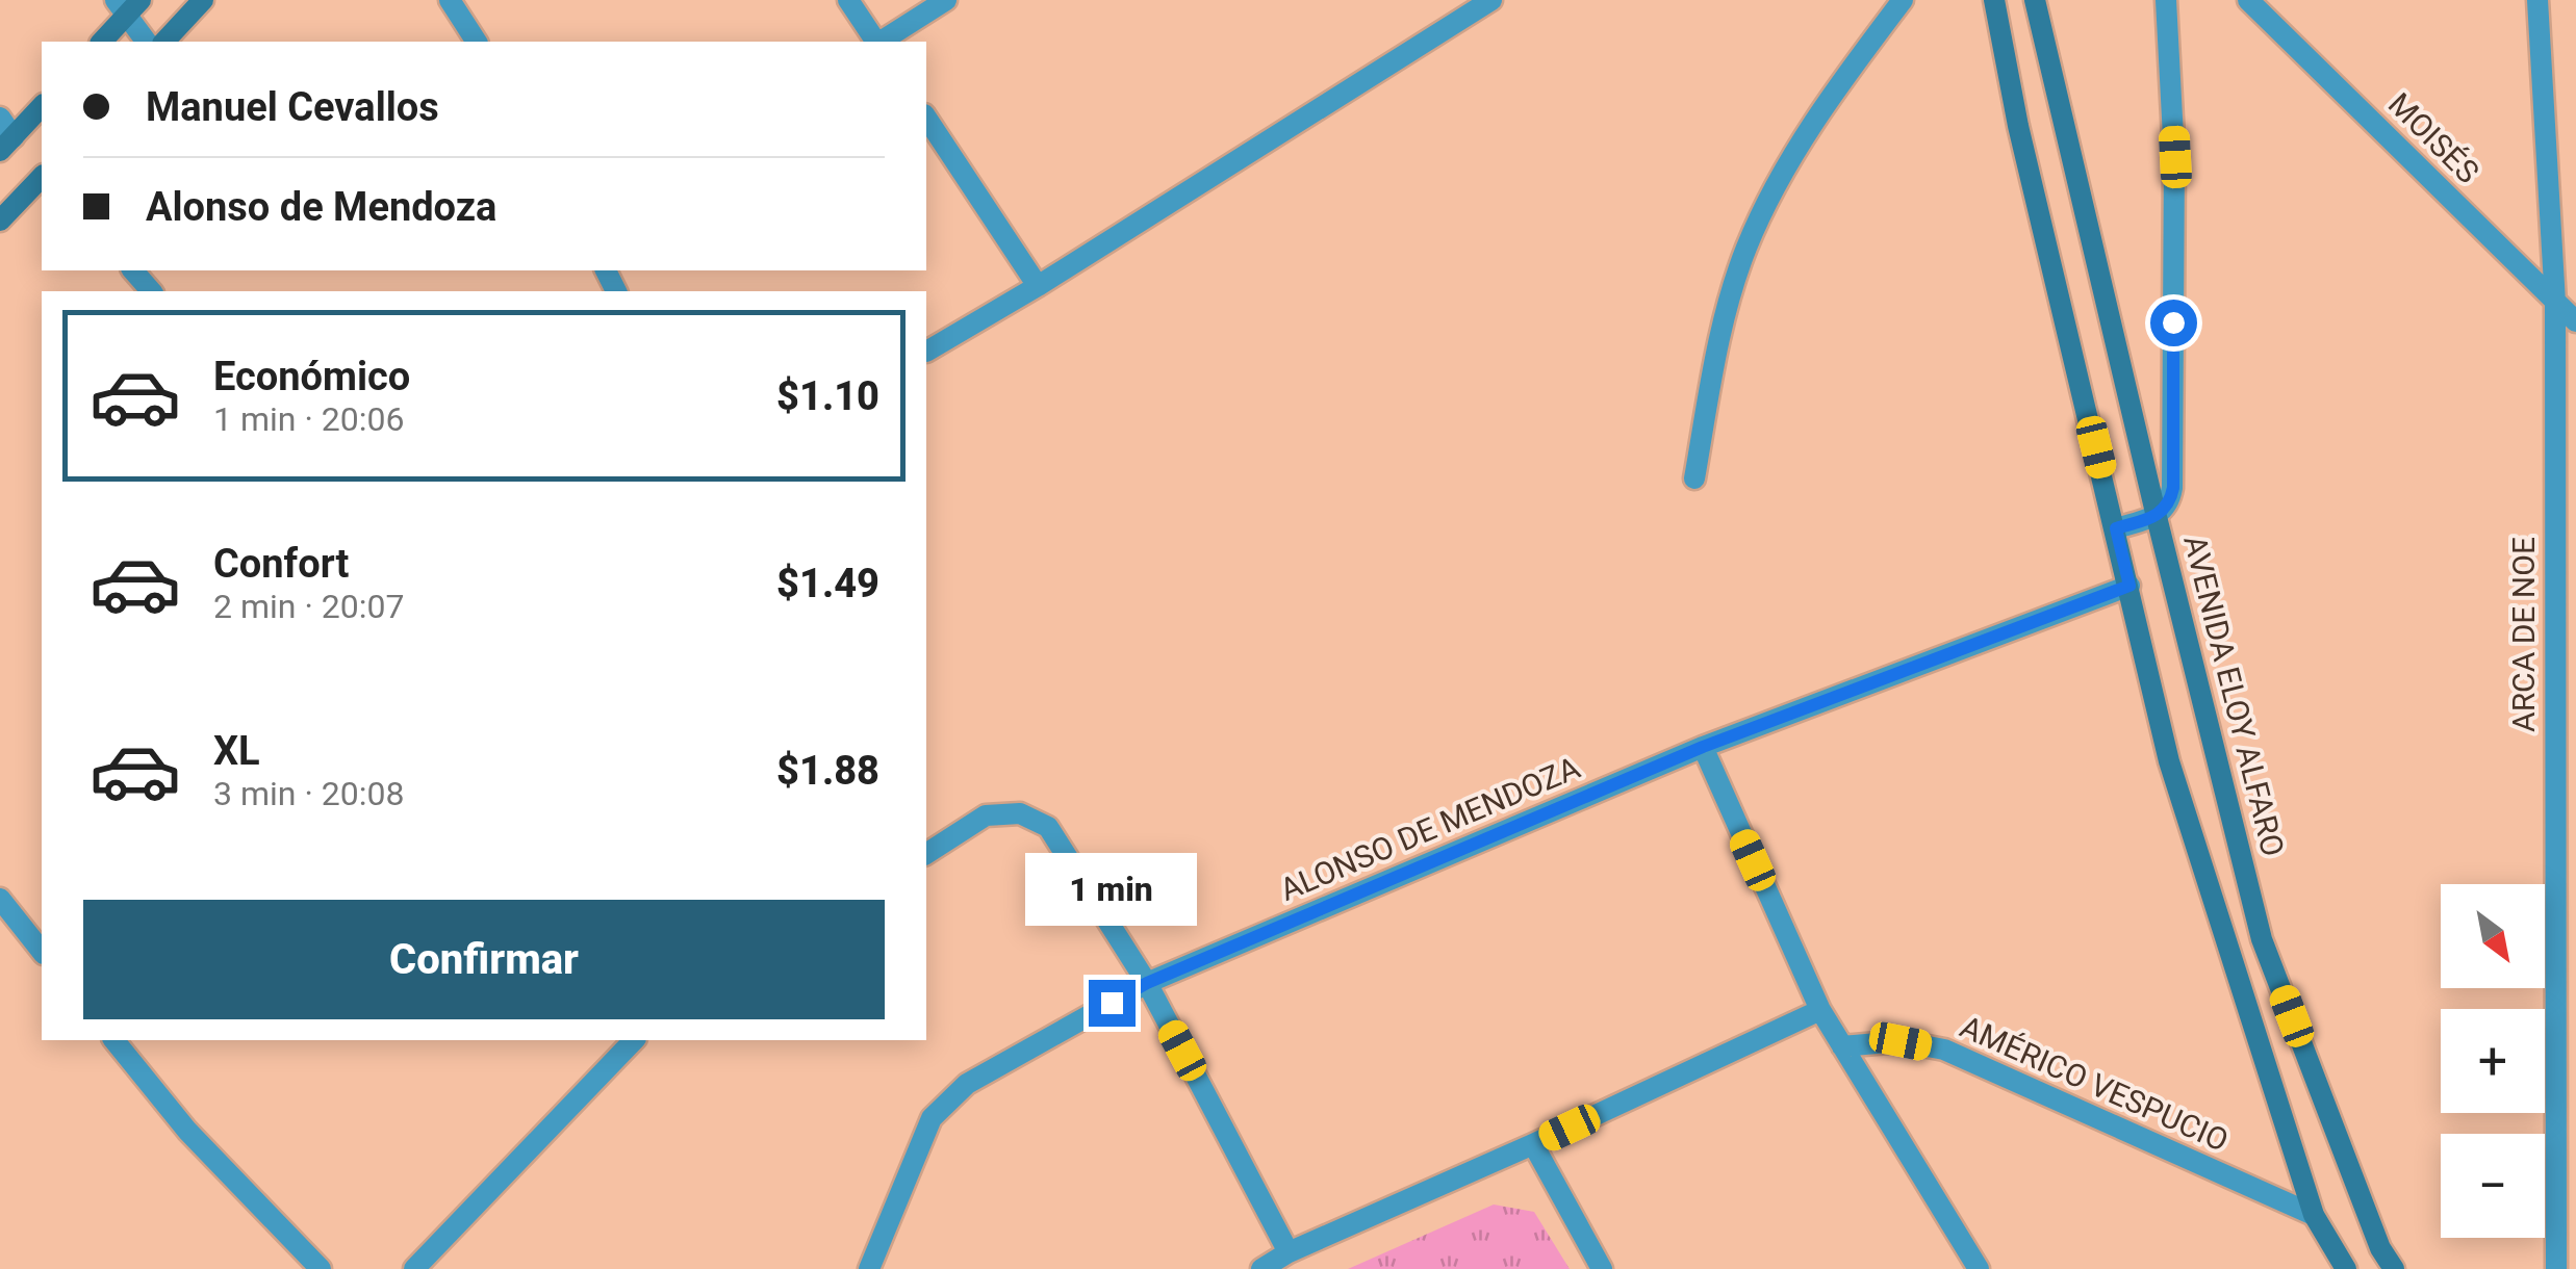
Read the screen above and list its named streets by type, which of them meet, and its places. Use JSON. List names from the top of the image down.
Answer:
{
  "streets": {
    "street": [
      "MOISÉS",
      "ARCA DE NOE",
      "AVENIDA ELOY ALFARO",
      "ALONSO DE MENDOZA",
      "AMÉRICO VESPUCIO"
    ]
  },
  "crossings": [
    ["MOISÉS", "ARCA DE NOE"]
  ],
  "north": "bottom right",
  "page": {
    "banner": ["Manuel Cevallos", "Alonso de Mendoza"],
    "list": [
      {
        "name": "Económico",
        "note": "1 min · 20:06",
        "value": "$1.10"
      },
      {
        "name": "Confort",
        "note": "2 min · 20:07",
        "value": "$1.49"
      },
      {
        "name": "XL",
        "note": "3 min · 20:08",
        "value": "$1.88"
      }
    ],
    "bubble": "1 min",
    "buttons": "Confirmar",
    "map_buttons": ["+", "−"]
  }
}
